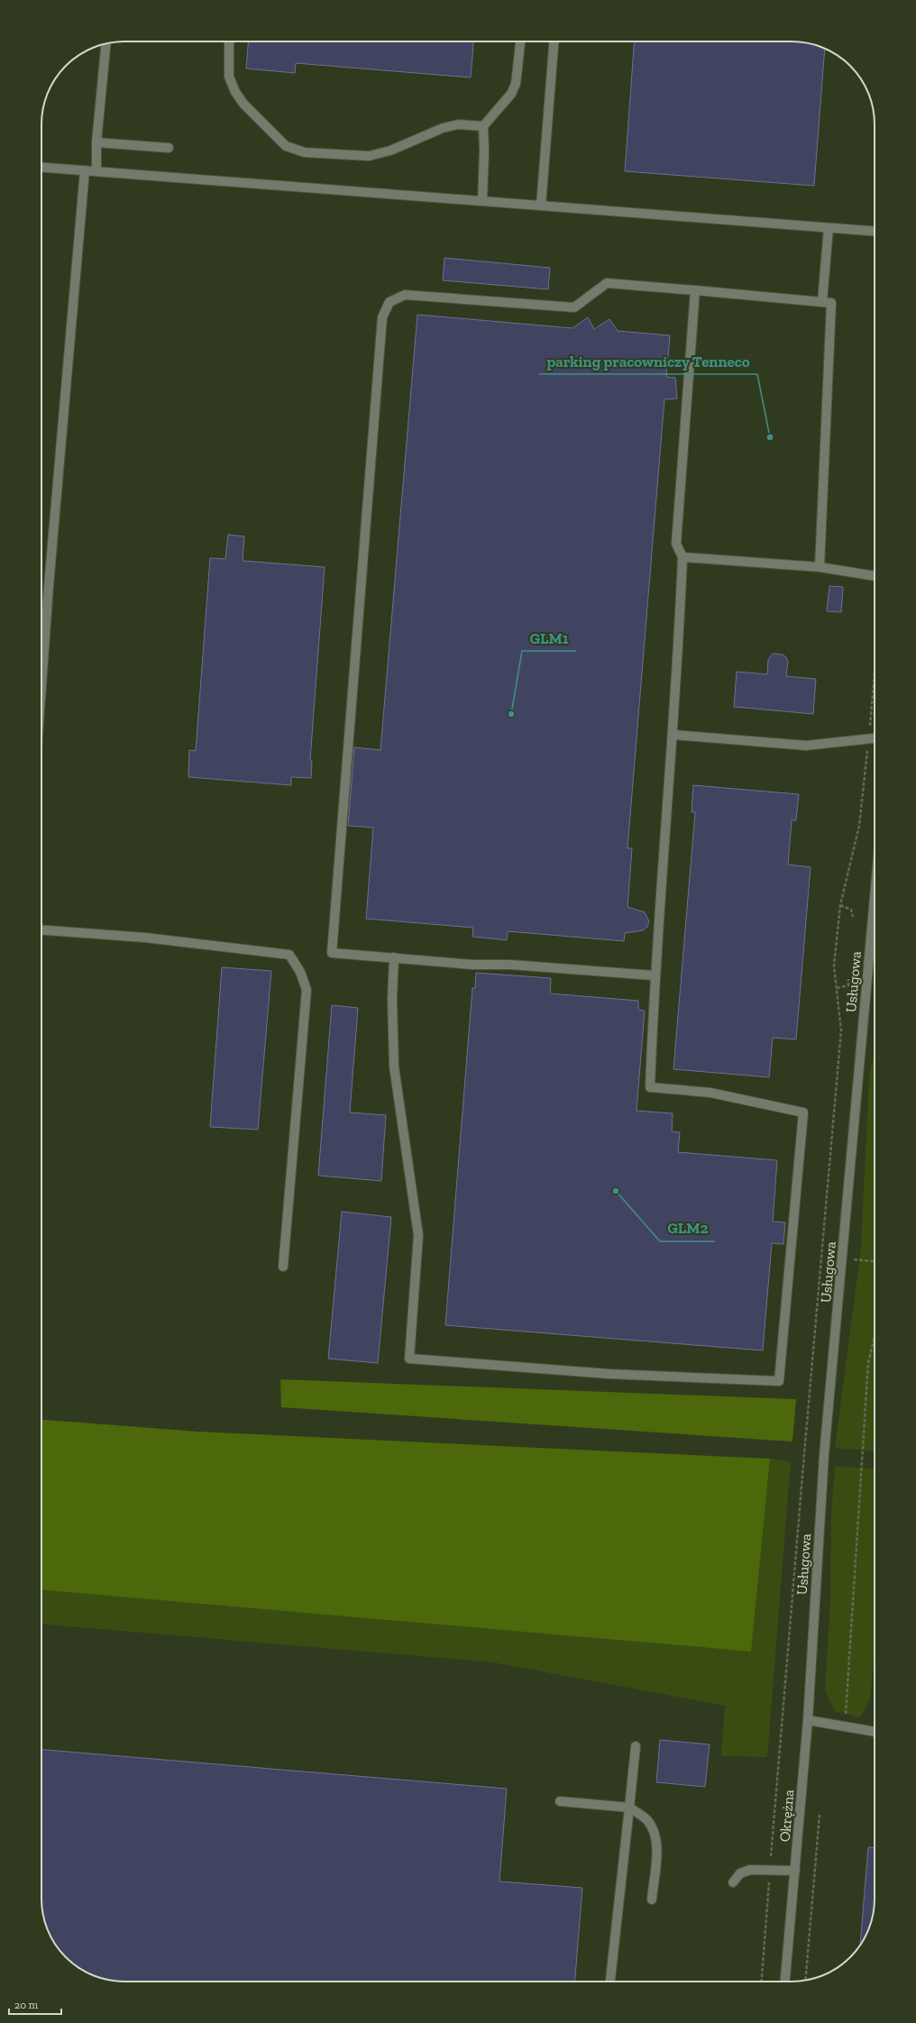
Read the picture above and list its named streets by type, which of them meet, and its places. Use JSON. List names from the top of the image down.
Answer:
{
  "streets": {
    "street": ["Usługowa", "Okrężna"]
  },
  "crossings": [
    ["Usługowa", "Okrężna"]
  ],
  "places": ["parking pracowniczy Tenneco", "GLM1", "GLM2"],
  "scale_bar": "20 m"
}
